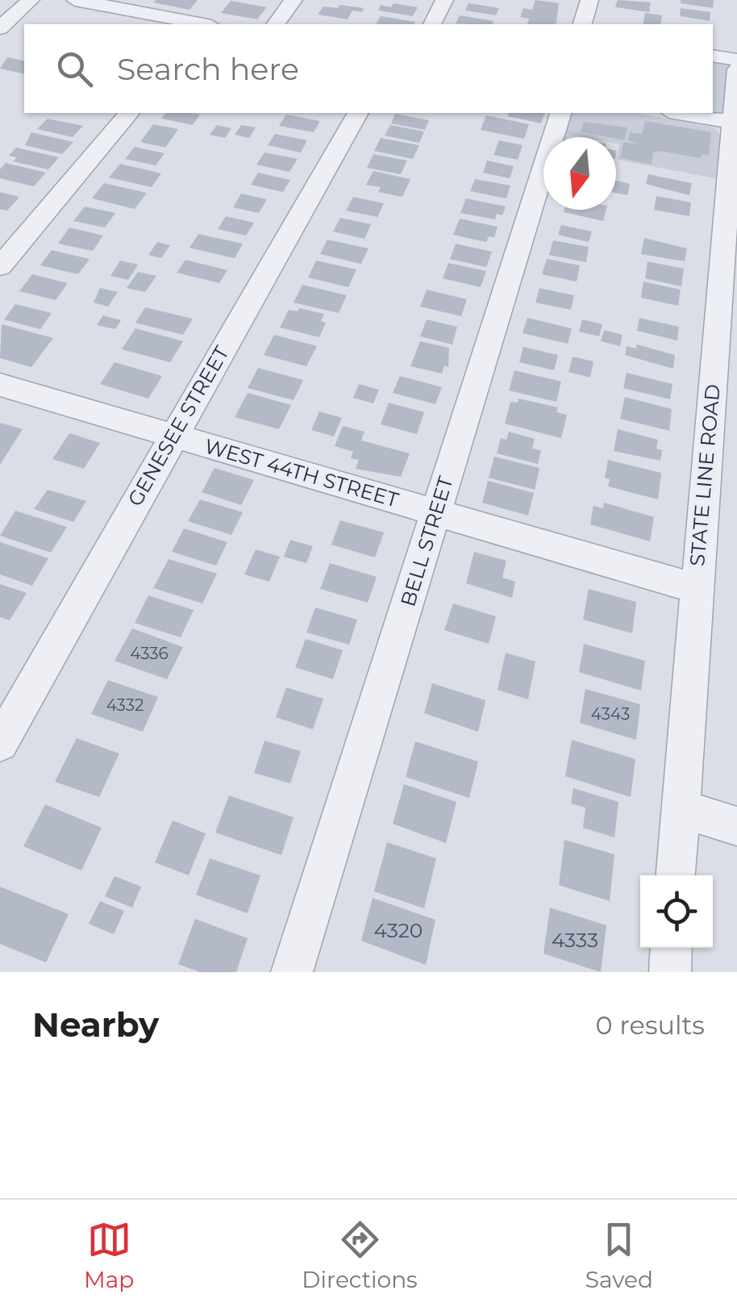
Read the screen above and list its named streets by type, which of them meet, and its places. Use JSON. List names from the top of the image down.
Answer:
{
  "streets": {
    "street": [
      "GENESEE STREET",
      "WEST 44TH STREET",
      "STATE LINE ROAD",
      "BELL STREET"
    ]
  },
  "crossings": [
    ["GENESEE STREET", "WEST 44TH STREET"],
    ["WEST 44TH STREET", "STATE LINE ROAD"],
    ["WEST 44TH STREET", "BELL STREET"]
  ],
  "house_numbers": [
    "4336",
    "4332",
    "4343",
    "4320",
    "4333"
  ],
  "north": "bottom",
  "page": {
    "search": "Search here",
    "heading": ["Nearby", "0 results"],
    "nav": ["Map", "Directions", "Saved"]
  }
}
